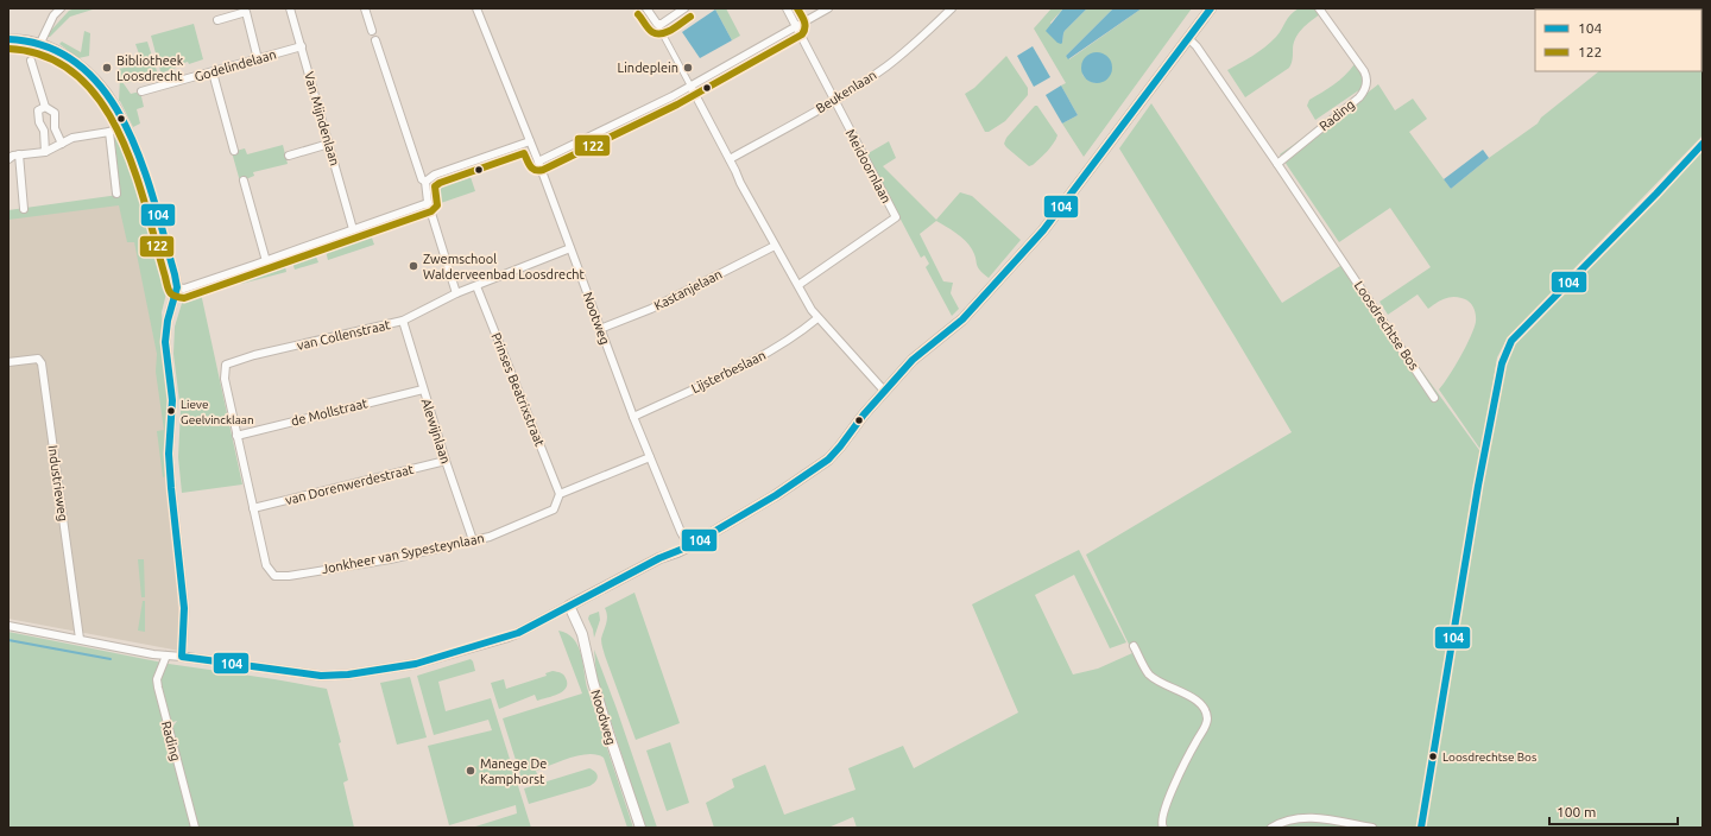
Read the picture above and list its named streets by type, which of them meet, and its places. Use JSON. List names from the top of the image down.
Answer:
{
  "streets": {
    "main road": ["Noodweg"],
    "street": [
      "Godelindelaan",
      "Beukenlaan",
      "Rading",
      "Van Mijndenlaan",
      "Meidoornlaan",
      "Kastanjelaan",
      "Nootweg",
      "Loosdrechtse Bos",
      "van Collenstraat",
      "Lijsterbeslaan",
      "Prinses Beatrixstraat",
      "de Mollstraat",
      "Alewijnlaan",
      "Industrieweg",
      "van Dorenwerdestraat",
      "Jonkheer van Sypesteynlaan"
    ]
  },
  "crossings": [
    ["Godelindelaan", "Van Mijndenlaan"],
    ["Beukenlaan", "Meidoornlaan"],
    ["Rading", "Loosdrechtse Bos"],
    ["Kastanjelaan", "Nootweg"],
    ["Nootweg", "van Collenstraat"],
    ["Nootweg", "Lijsterbeslaan"],
    ["van Collenstraat", "Prinses Beatrixstraat"],
    ["van Collenstraat", "de Mollstraat"],
    ["van Collenstraat", "Alewijnlaan"],
    ["Prinses Beatrixstraat", "Jonkheer van Sypesteynlaan"],
    ["de Mollstraat", "Alewijnlaan"],
    ["Alewijnlaan", "van Dorenwerdestraat"],
    ["Alewijnlaan", "Jonkheer van Sypesteynlaan"],
    ["van Dorenwerdestraat", "Jonkheer van Sypesteynlaan"]
  ],
  "places": [
    "Bibliotheek Loosdrecht",
    "Lindeplein",
    "Zwemschool Walderveenbad Loosdrecht",
    "Lieve Geelvincklaan",
    "Loosdrechtse Bos",
    "Manege De Kamphorst"
  ],
  "lines": ["transit line 104", "transit line 122"],
  "legend": ["104", "122"],
  "scale_bar": "100 m"
}
